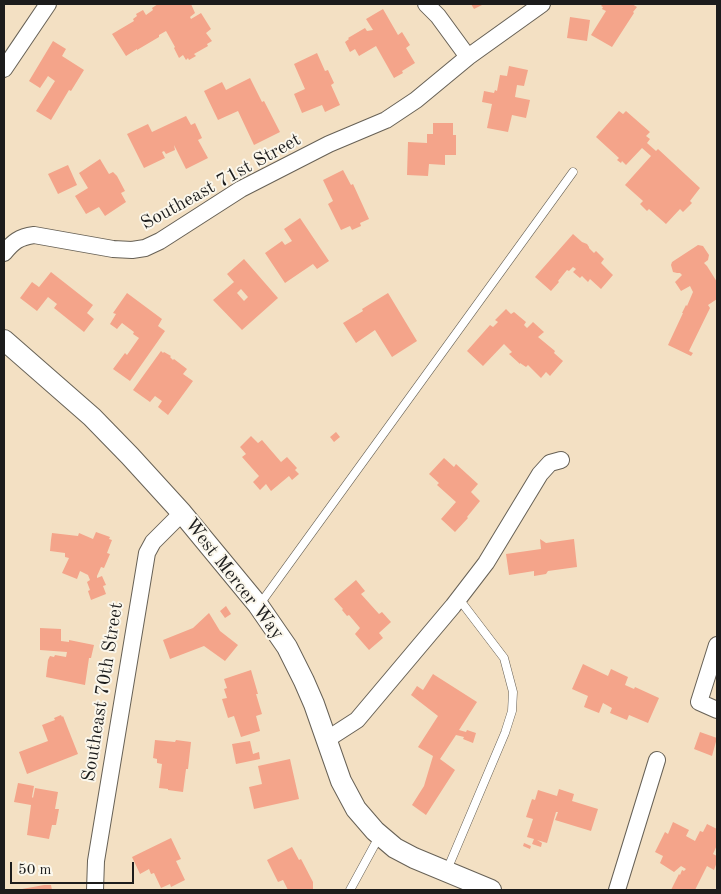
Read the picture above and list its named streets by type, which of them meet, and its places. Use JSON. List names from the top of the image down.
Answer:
{
  "streets": {
    "street": ["Southeast 71st Street", "West Mercer Way", "Southeast 70th Street"]
  },
  "crossings": [
    ["West Mercer Way", "Southeast 70th Street"]
  ],
  "scale_bar": "50 m"
}
